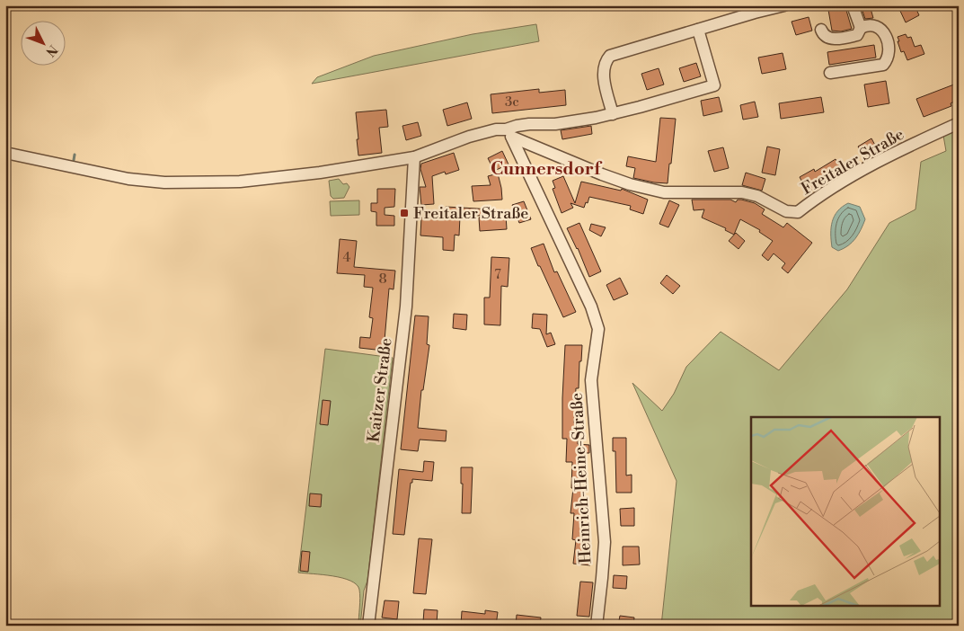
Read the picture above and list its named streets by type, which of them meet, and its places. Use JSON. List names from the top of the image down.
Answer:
{
  "streets": {
    "street": ["Freitaler Straße", "Kaitzer Straße", "Heinrich-Heine-Straße"]
  },
  "crossings": [
    ["Freitaler Straße", "Kaitzer Straße"],
    ["Freitaler Straße", "Heinrich-Heine-Straße"]
  ],
  "districts": ["Cunnersdorf"],
  "places": {
    "transit": ["Freitaler Straße"]
  },
  "house_numbers": [
    "3c",
    "4",
    "7",
    "8"
  ],
  "north": "bottom right"
}
